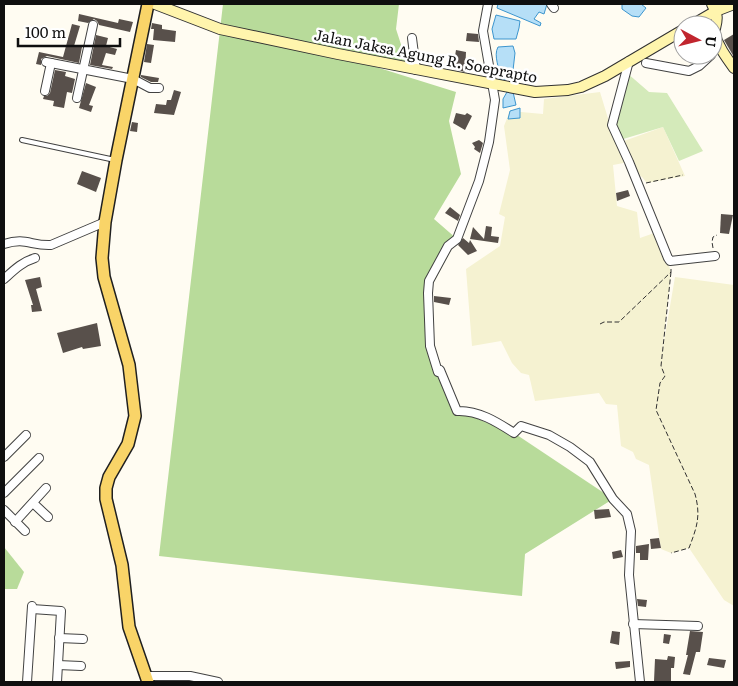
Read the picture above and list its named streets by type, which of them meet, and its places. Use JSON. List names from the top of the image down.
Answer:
{
  "streets": {
    "street": ["Jalan Jaksa Agung R. Soeprapto"]
  },
  "scale_bar": "100 m",
  "north": "right"
}
